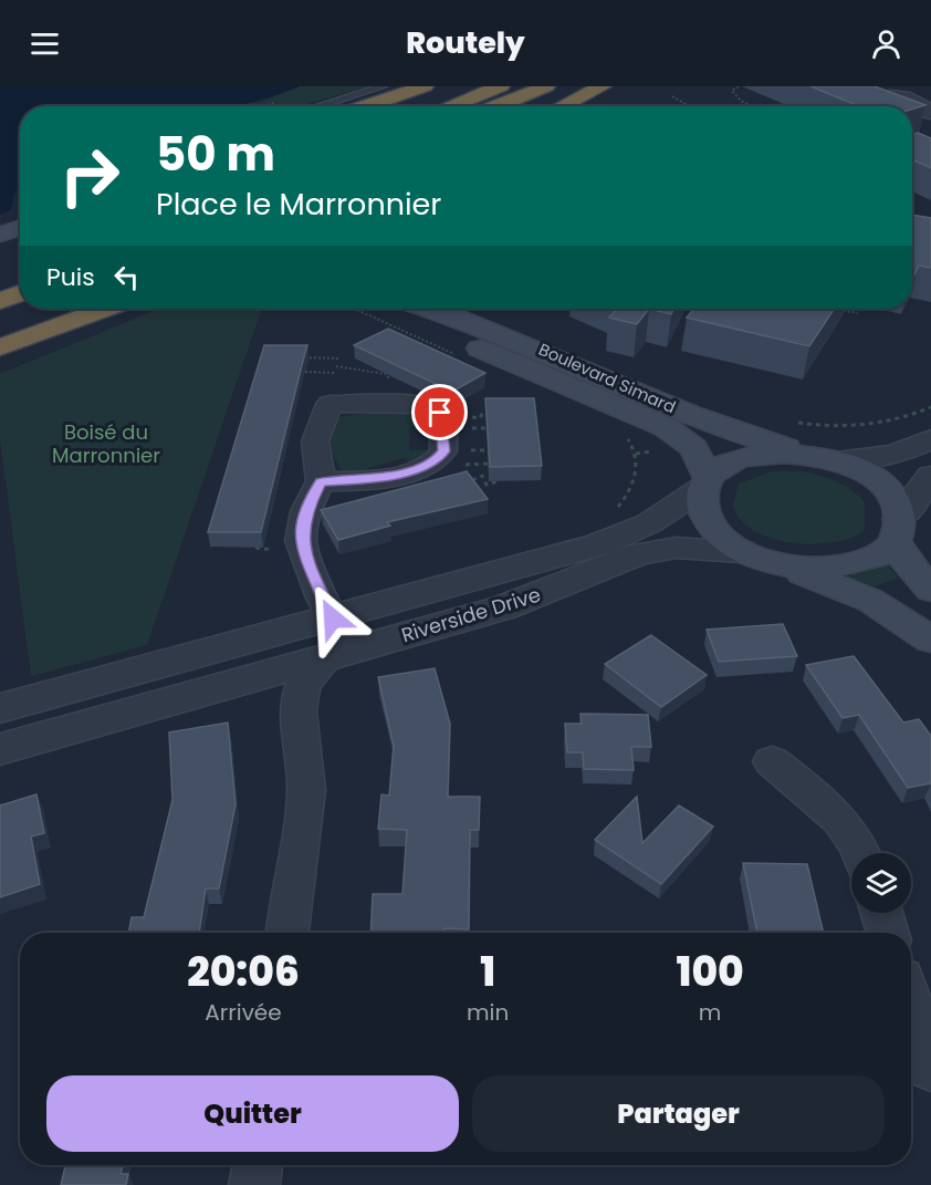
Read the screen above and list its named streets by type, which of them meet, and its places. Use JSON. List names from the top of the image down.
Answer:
{
  "streets": {
    "main road": ["Boulevard Simard"],
    "street": ["Riverside Drive"]
  },
  "crossings": [
    ["Boulevard Simard", "Riverside Drive"]
  ],
  "parks": ["Boisé du Marronnier"],
  "page": {
    "header": "Routely",
    "turn": ["50 m", "Place le Marronnier"],
    "then": "Puis",
    "eta": [
      "20:06",
      "Arrivée",
      "1",
      "min",
      "100",
      "m"
    ],
    "buttons": ["Quitter", "Partager"]
  }
}
